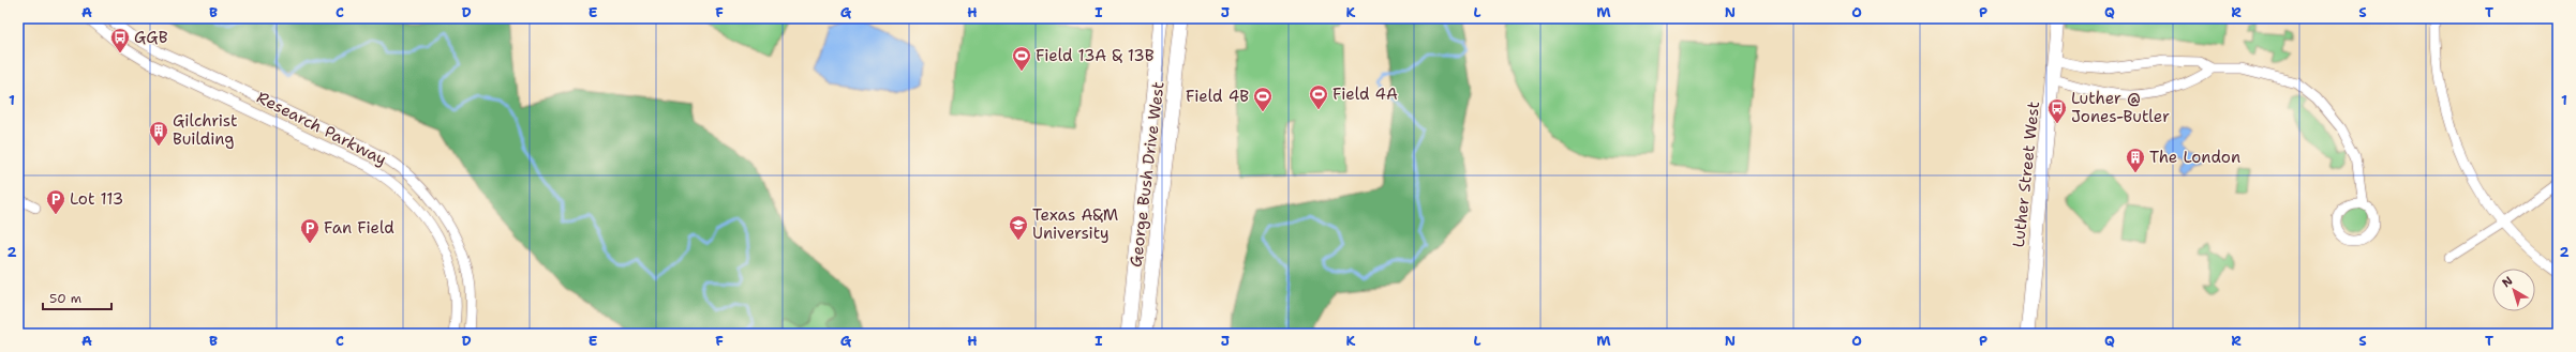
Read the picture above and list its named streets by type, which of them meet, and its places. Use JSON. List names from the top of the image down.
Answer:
{
  "streets": {
    "main road": ["George Bush Drive West", "Luther Street West"],
    "street": ["Research Parkway"]
  },
  "places": {
    "bus stop": ["GGB", "Luther @ Jones-Butler"],
    "sports": ["Field 13A & 13B", "Field 4A", "Field 4B"],
    "building": ["Gilchrist Building", "The London"],
    "parking": ["Lot 113", "Fan Field"],
    "school or university": ["Texas A&M University"]
  },
  "scale_bar": "50 m",
  "north": "top left",
  "grid": {
    "columns": [
      "A",
      "B",
      "C",
      "D",
      "E",
      "F",
      "G",
      "H",
      "I",
      "J",
      "K",
      "L",
      "M",
      "N",
      "O",
      "P",
      "Q",
      "R",
      "S",
      "T"
    ],
    "rows": ["1", "2"]
  }
}
